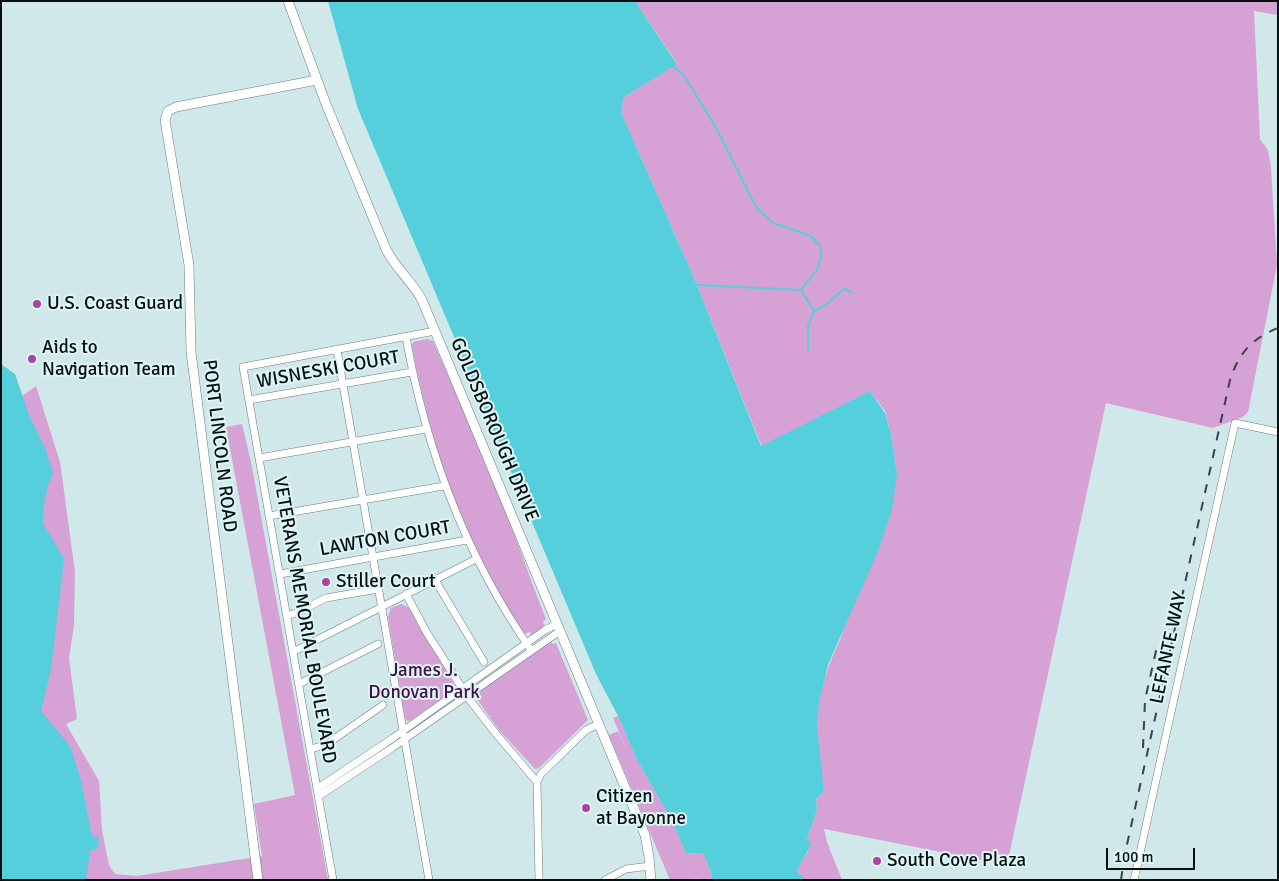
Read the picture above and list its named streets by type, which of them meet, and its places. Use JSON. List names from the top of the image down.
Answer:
{
  "streets": {
    "street": [
      "WISNESKI COURT",
      "GOLDSBOROUGH DRIVE",
      "PORT LINCOLN ROAD",
      "LAWTON COURT",
      "VETERANS MEMORIAL BOULEVARD",
      "LEFANTE WAY"
    ]
  },
  "crossings": [
    ["WISNESKI COURT", "VETERANS MEMORIAL BOULEVARD"],
    ["GOLDSBOROUGH DRIVE", "PORT LINCOLN ROAD"],
    ["LAWTON COURT", "VETERANS MEMORIAL BOULEVARD"]
  ],
  "parks": ["James J. Donovan Park"],
  "places": [
    "U.S. Coast Guard",
    "Aids to Navigation Team",
    "Stiller Court",
    "Citizen at Bayonne",
    "South Cove Plaza"
  ],
  "scale_bar": "100 m"
}
